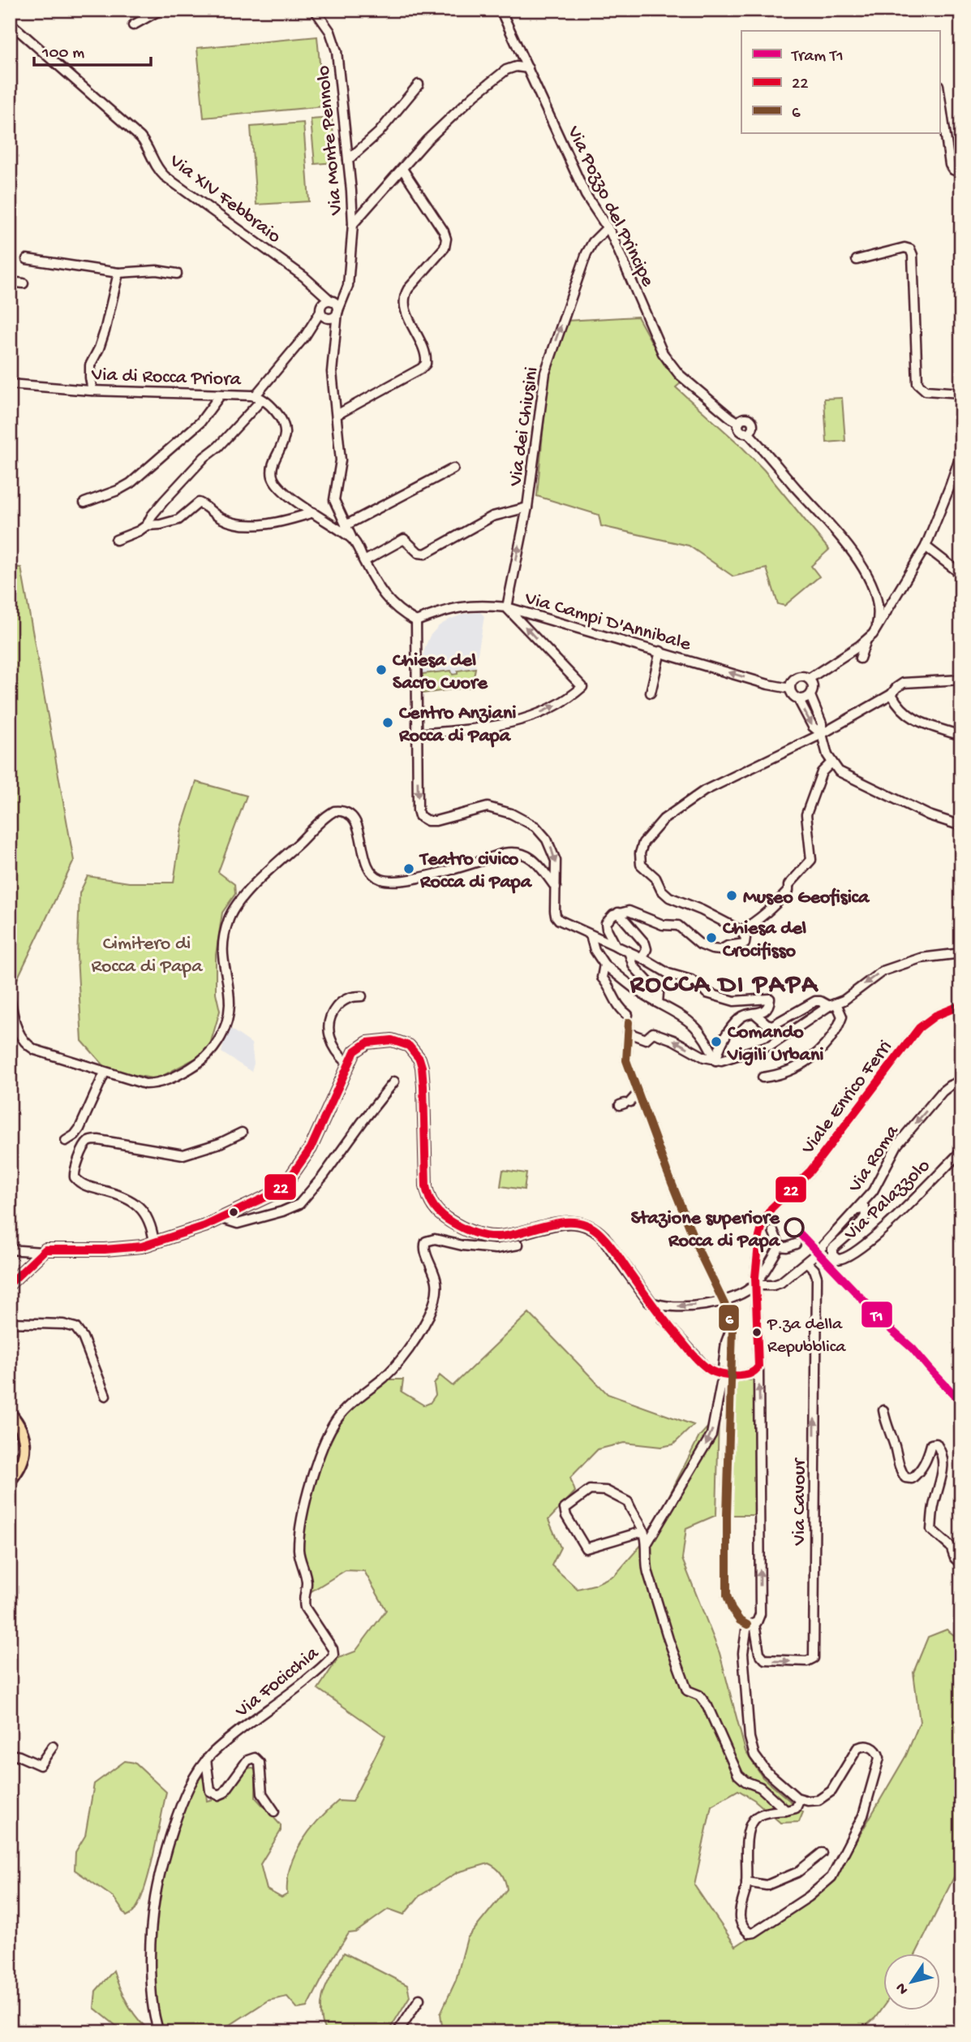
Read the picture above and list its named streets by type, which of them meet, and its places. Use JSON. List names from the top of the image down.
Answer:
{
  "streets": {
    "street": [
      "Via Monte Pennolo",
      "Via XIV Febbraio",
      "Via Pozzo del Principe",
      "Via di Rocca Priora",
      "Via dei Chiusini",
      "Via Campi D'Annibale",
      "Viale Enrico Ferri",
      "Via Roma",
      "Via Palazzolo",
      "Via Cavour",
      "Via Focicchia"
    ]
  },
  "crossings": [
    ["Via Monte Pennolo", "Via XIV Febbraio"],
    ["Via Monte Pennolo", "Via di Rocca Priora"],
    ["Via Pozzo del Principe", "Via dei Chiusini"],
    ["Via di Rocca Priora", "Via Campi D'Annibale"],
    ["Via dei Chiusini", "Via Campi D'Annibale"],
    ["Viale Enrico Ferri", "Via Roma"],
    ["Viale Enrico Ferri", "Via Cavour"],
    ["Via Roma", "Via Palazzolo"],
    ["Via Roma", "Via Cavour"]
  ],
  "one_way": ["Via dei Chiusini", "Via Roma"],
  "districts": ["ROCCA DI PAPA"],
  "parks": ["Cimitero di Rocca di Papa"],
  "places": [
    "Chiesa del Sacro Cuore",
    "Centro Anziani Rocca di Papa",
    "Teatro civico Rocca di Papa",
    "Museo Geofisica",
    "Chiesa del Crocifisso",
    "Comando Vigili Urbani",
    "Stazione superiore Rocca di Papa",
    "P.za della Repubblica"
  ],
  "lines": ["transit line 22", "transit line 6", "tram line T1"],
  "legend": ["Tram T1", "22", "6"],
  "scale_bar": "100 m",
  "north": "bottom left"
}
